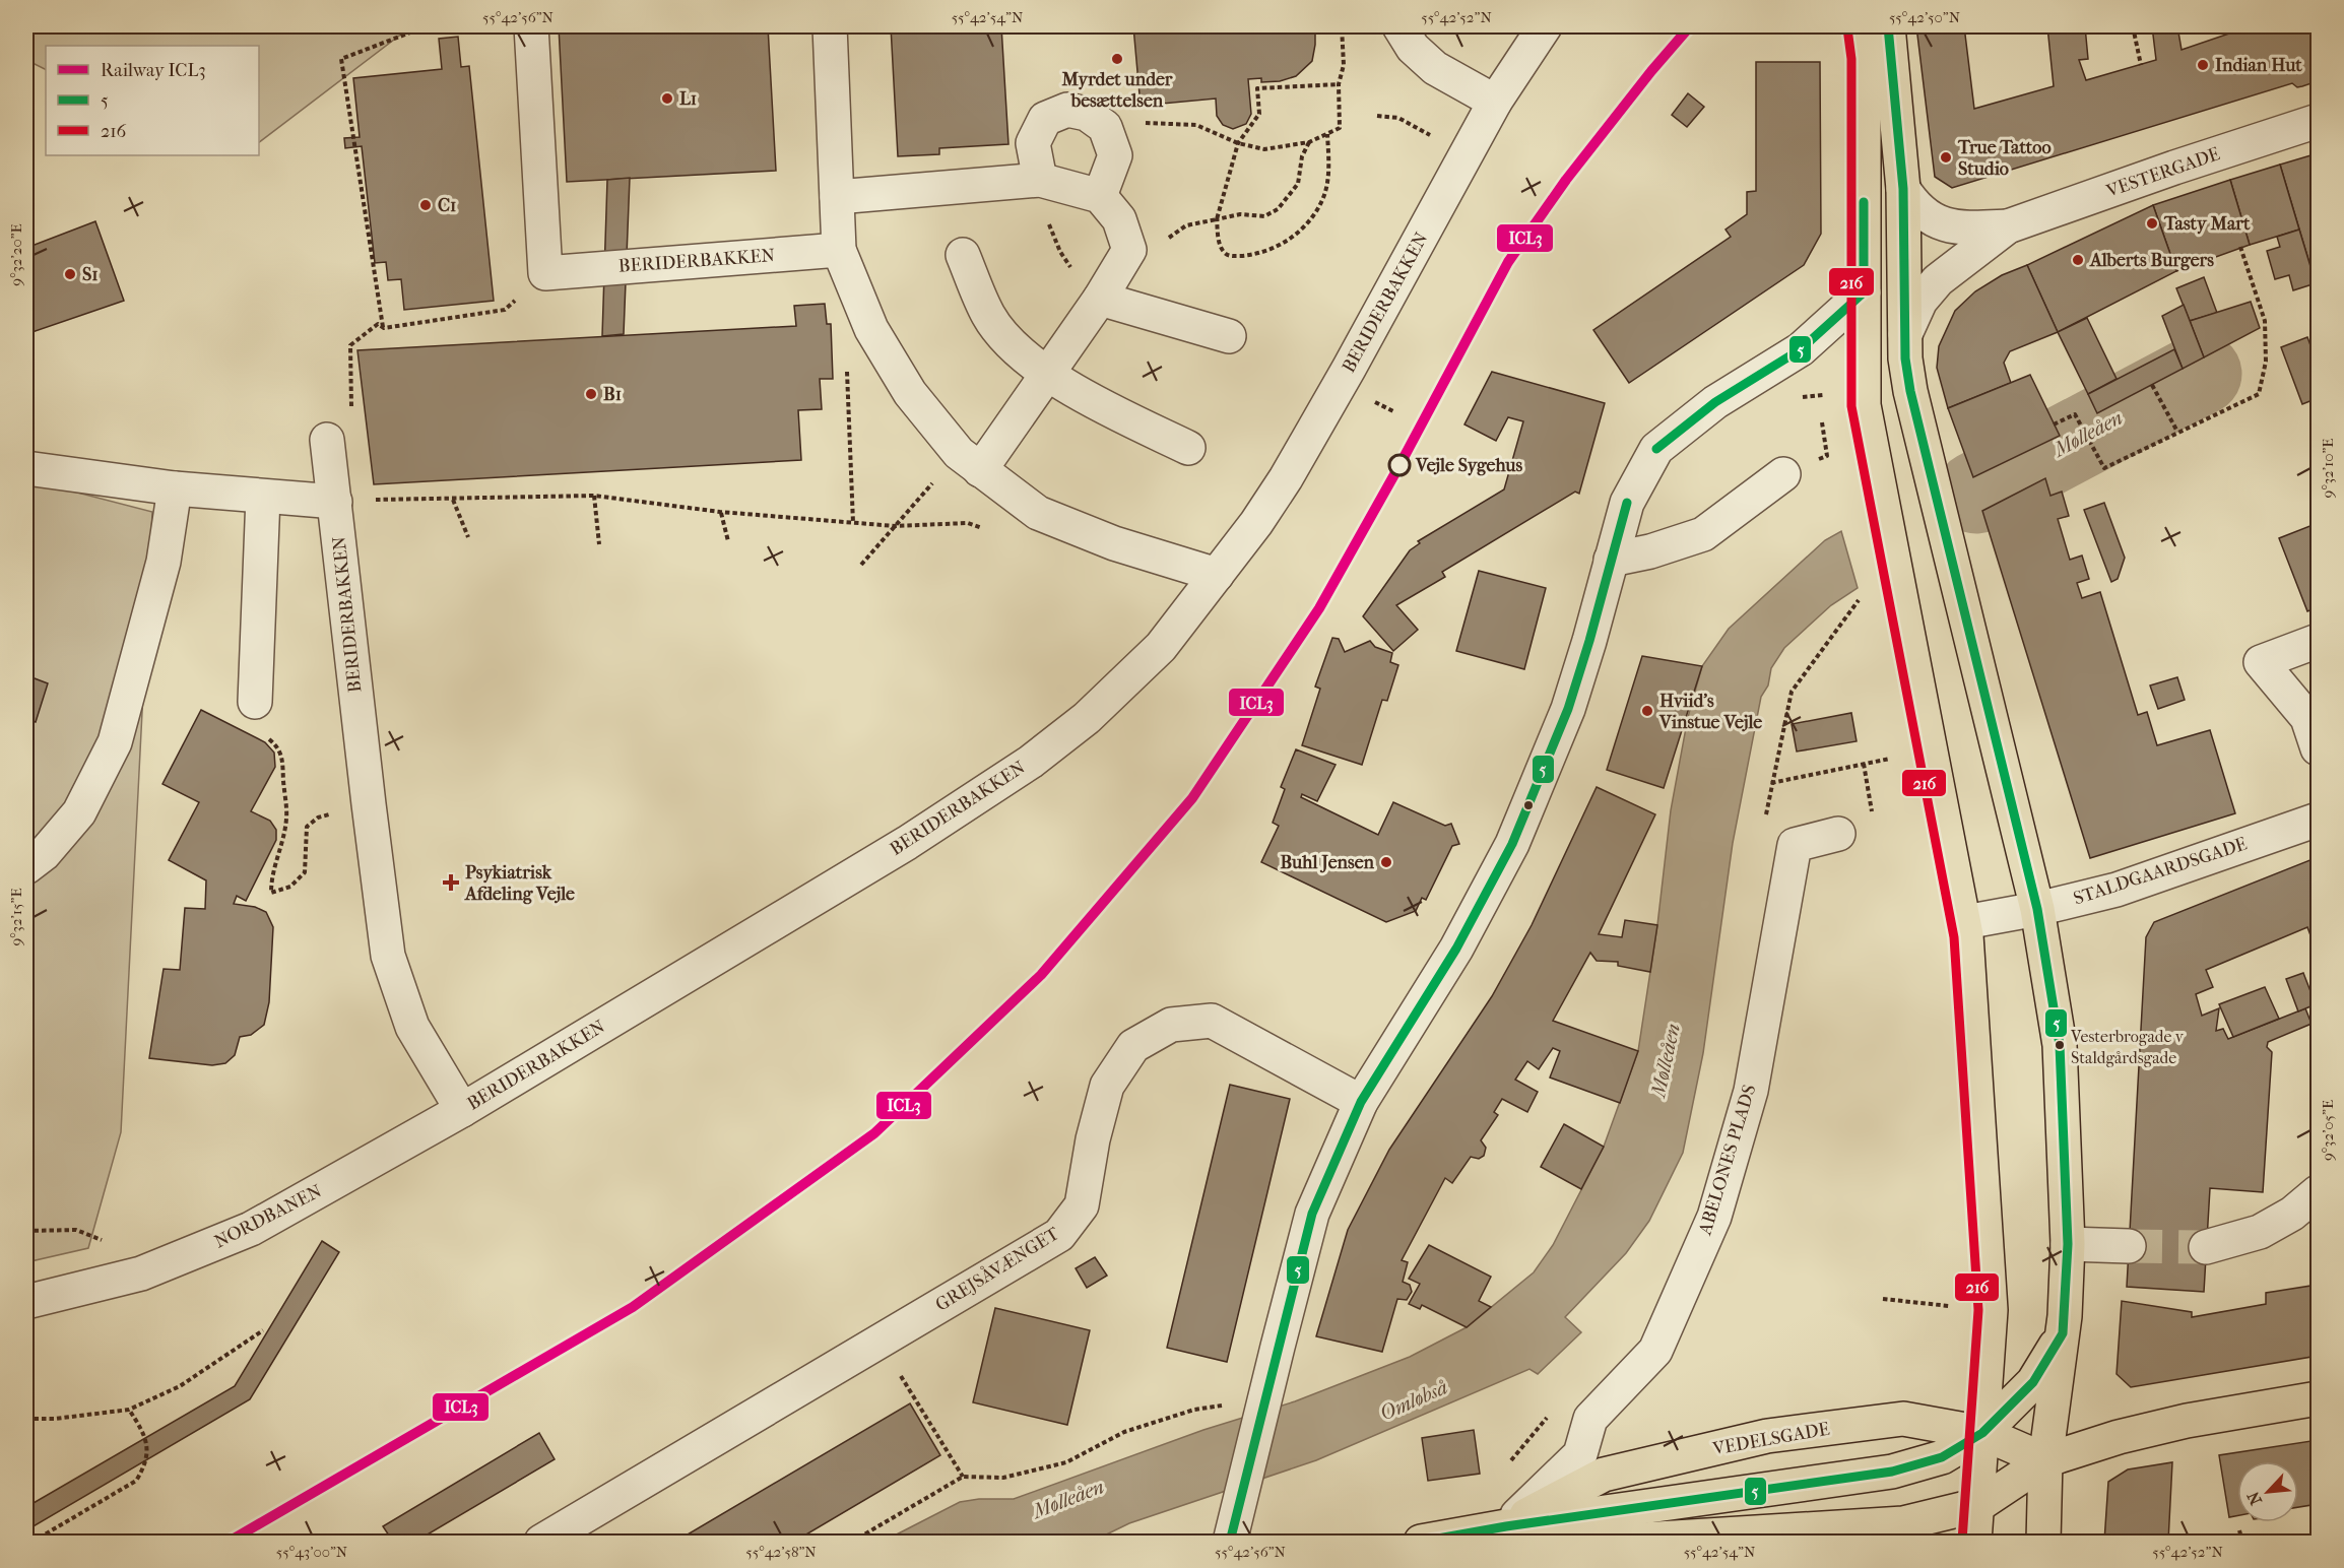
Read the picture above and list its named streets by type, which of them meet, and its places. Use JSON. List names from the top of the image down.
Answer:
{
  "streets": {
    "main road": ["VEDELSGADE"],
    "street": [
      "VESTERGADE",
      "BERIDERBAKKEN",
      "STALDGAARDSGADE",
      "ABELONES PLADS",
      "NORDBANEN",
      "GREJSÅVÆNGET"
    ]
  },
  "crossings": [
    ["BERIDERBAKKEN", "NORDBANEN"],
    ["ABELONES PLADS", "VEDELSGADE"]
  ],
  "water": ["Mølleåen", "Omløbså"],
  "places": {
    "other": [
      "Myrdet under besættelsen",
      "Indian Hut",
      "L1",
      "True Tattoo Studio",
      "C1",
      "Tasty Mart",
      "Alberts Burgers",
      "S1",
      "B1",
      "Vejle Sygehus",
      "Hviid's Vinstue Vejle",
      "Buhl Jensen",
      "Vesterbrogade v Staldgårdsgade"
    ],
    "health": ["Psykiatrisk Afdeling Vejle"]
  },
  "lines": ["rail line ICL3", "transit line 5", "transit line 216"],
  "legend": ["Railway ICL3", "5", "216"],
  "north": "bottom left",
  "coordinates": [
    "55°42'56\"N",
    "55°42'54\"N",
    "55°42'52\"N",
    "55°42'50\"N",
    "9°32'20\"E",
    "9°32'10\"E",
    "9°32'15\"E",
    "9°32'05\"E",
    "55°43'00\"N",
    "55°42'58\"N"
  ]
}
